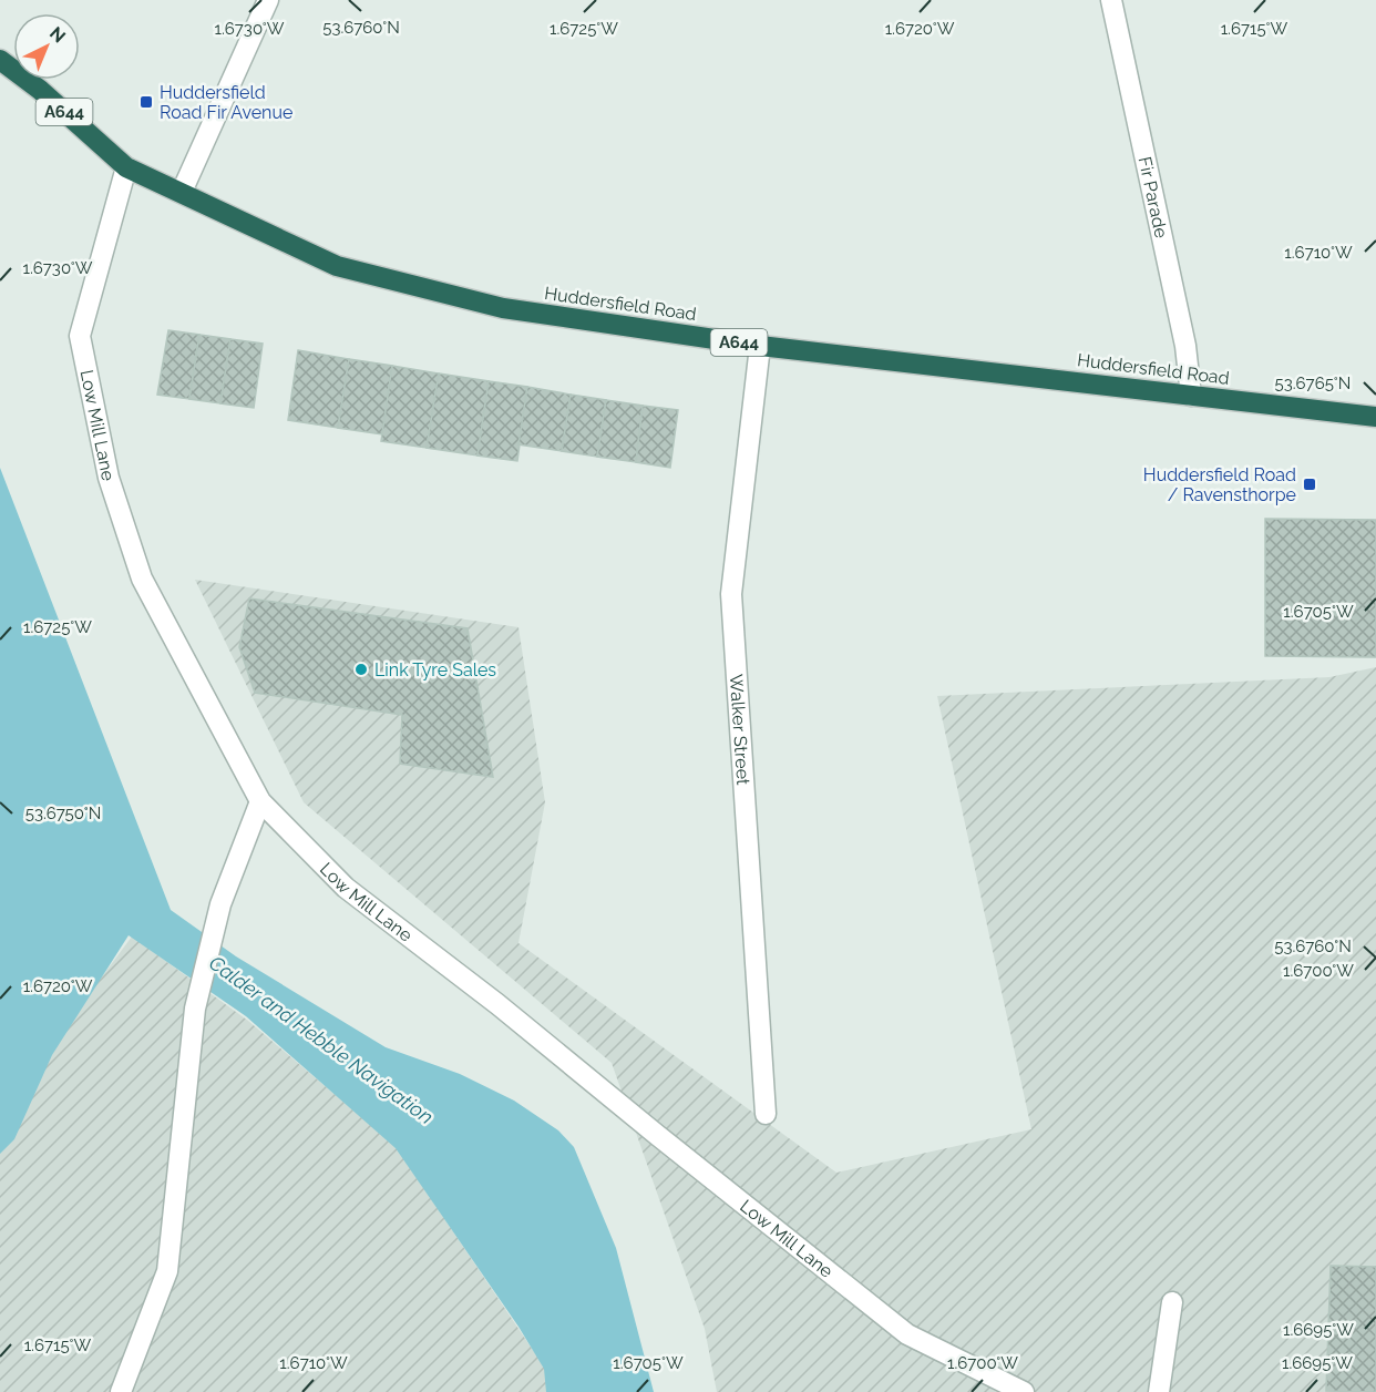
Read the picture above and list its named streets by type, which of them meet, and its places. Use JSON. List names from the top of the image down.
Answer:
{
  "streets": {
    "highway": ["A644", "Huddersfield Road"],
    "street": ["Fir Parade", "Low Mill Lane", "Walker Street"]
  },
  "crossings": [
    ["Fir Parade", "Huddersfield Road"],
    ["Huddersfield Road", "Low Mill Lane"],
    ["Huddersfield Road", "Walker Street"]
  ],
  "water": ["Calder and Hebble Navigation"],
  "places": {
    "transit": ["Huddersfield Road Fir Avenue", "Huddersfield Road / Ravensthorpe"],
    "other": ["Link Tyre Sales"]
  },
  "north": "top right",
  "coordinates": [
    "53.6760°N",
    "1.6730°W",
    "1.6720°W",
    "1.6725°W",
    "1.6715°W",
    "1.6710°W",
    "53.6765°N",
    "1.6705°W",
    "53.6750°N",
    "1.6700°W",
    "1.6695°W"
  ]
}
